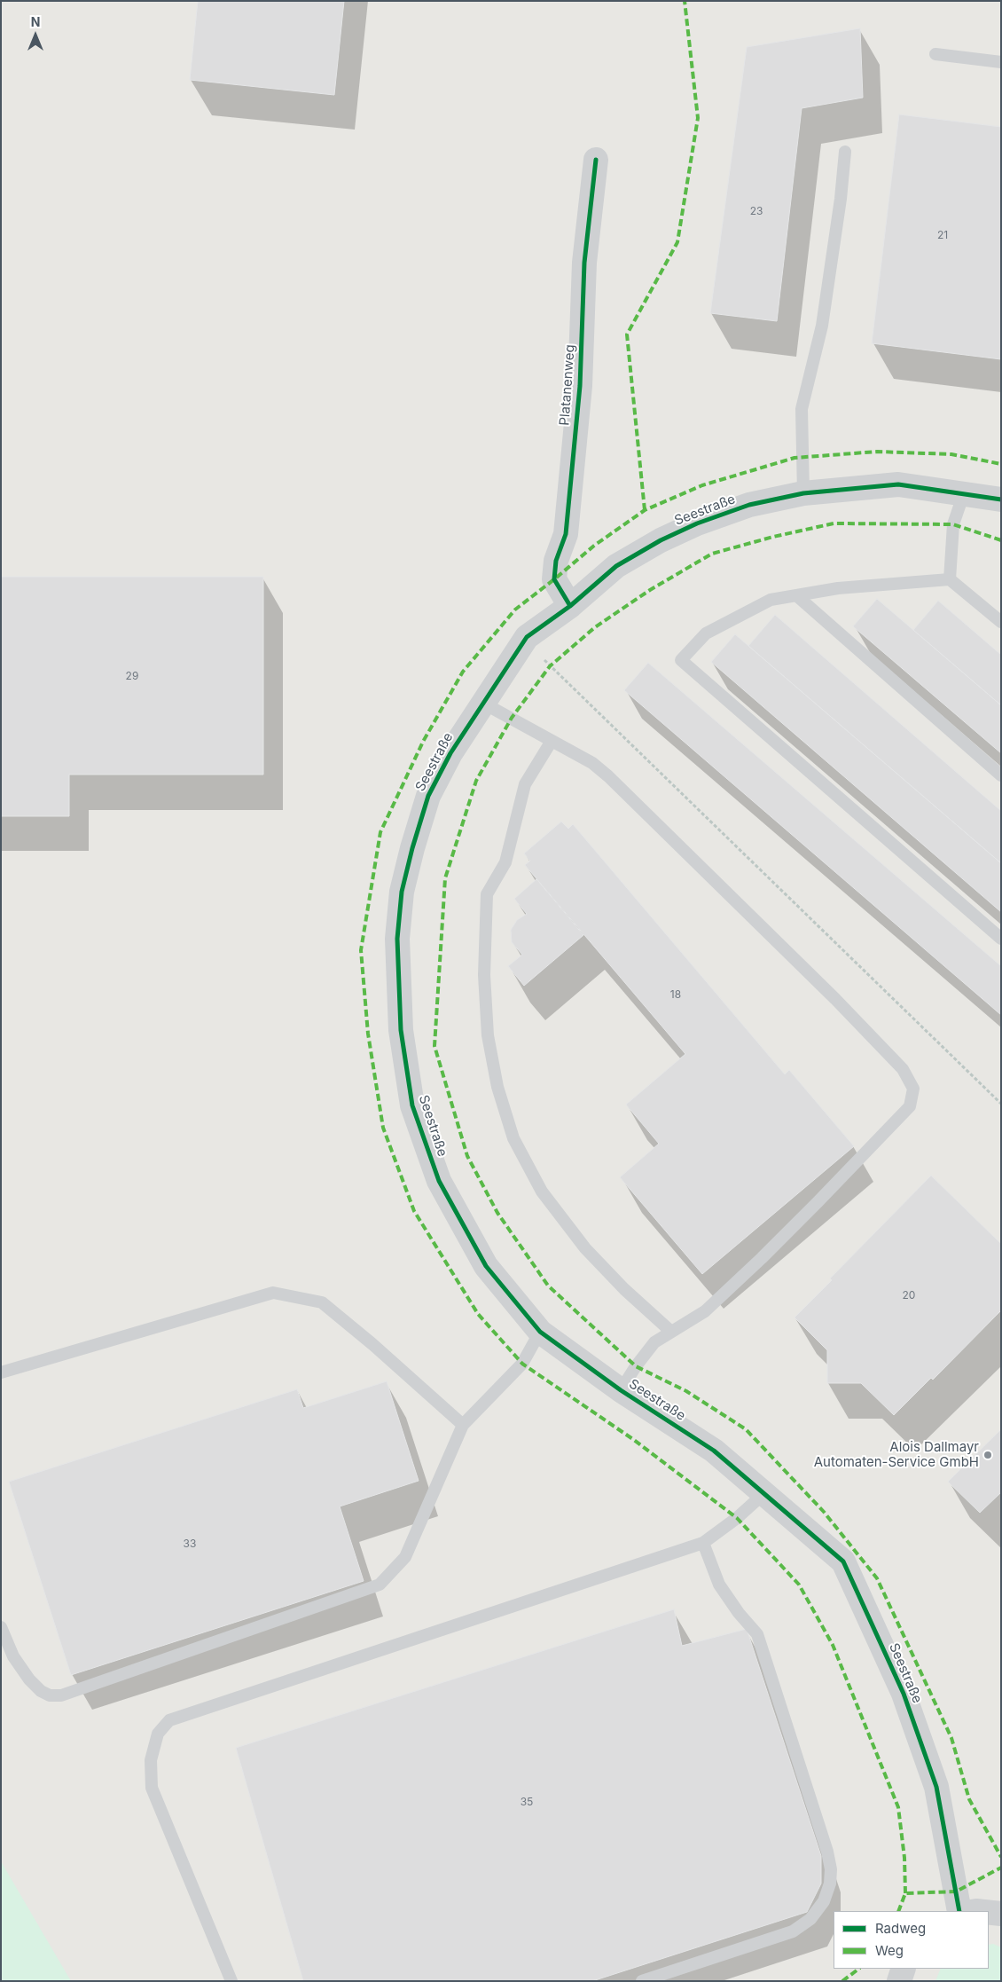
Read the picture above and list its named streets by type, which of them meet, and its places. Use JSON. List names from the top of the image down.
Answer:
{
  "streets": {
    "street": ["Platanenweg", "Seestraße"]
  },
  "crossings": [
    ["Platanenweg", "Seestraße"]
  ],
  "places": ["Alois Dallmayr Automaten-Service GmbH"],
  "house_numbers": [
    "23",
    "21",
    "29",
    "18",
    "20",
    "33",
    "35"
  ],
  "legend": ["Radweg", "Weg"],
  "north": "top"
}
